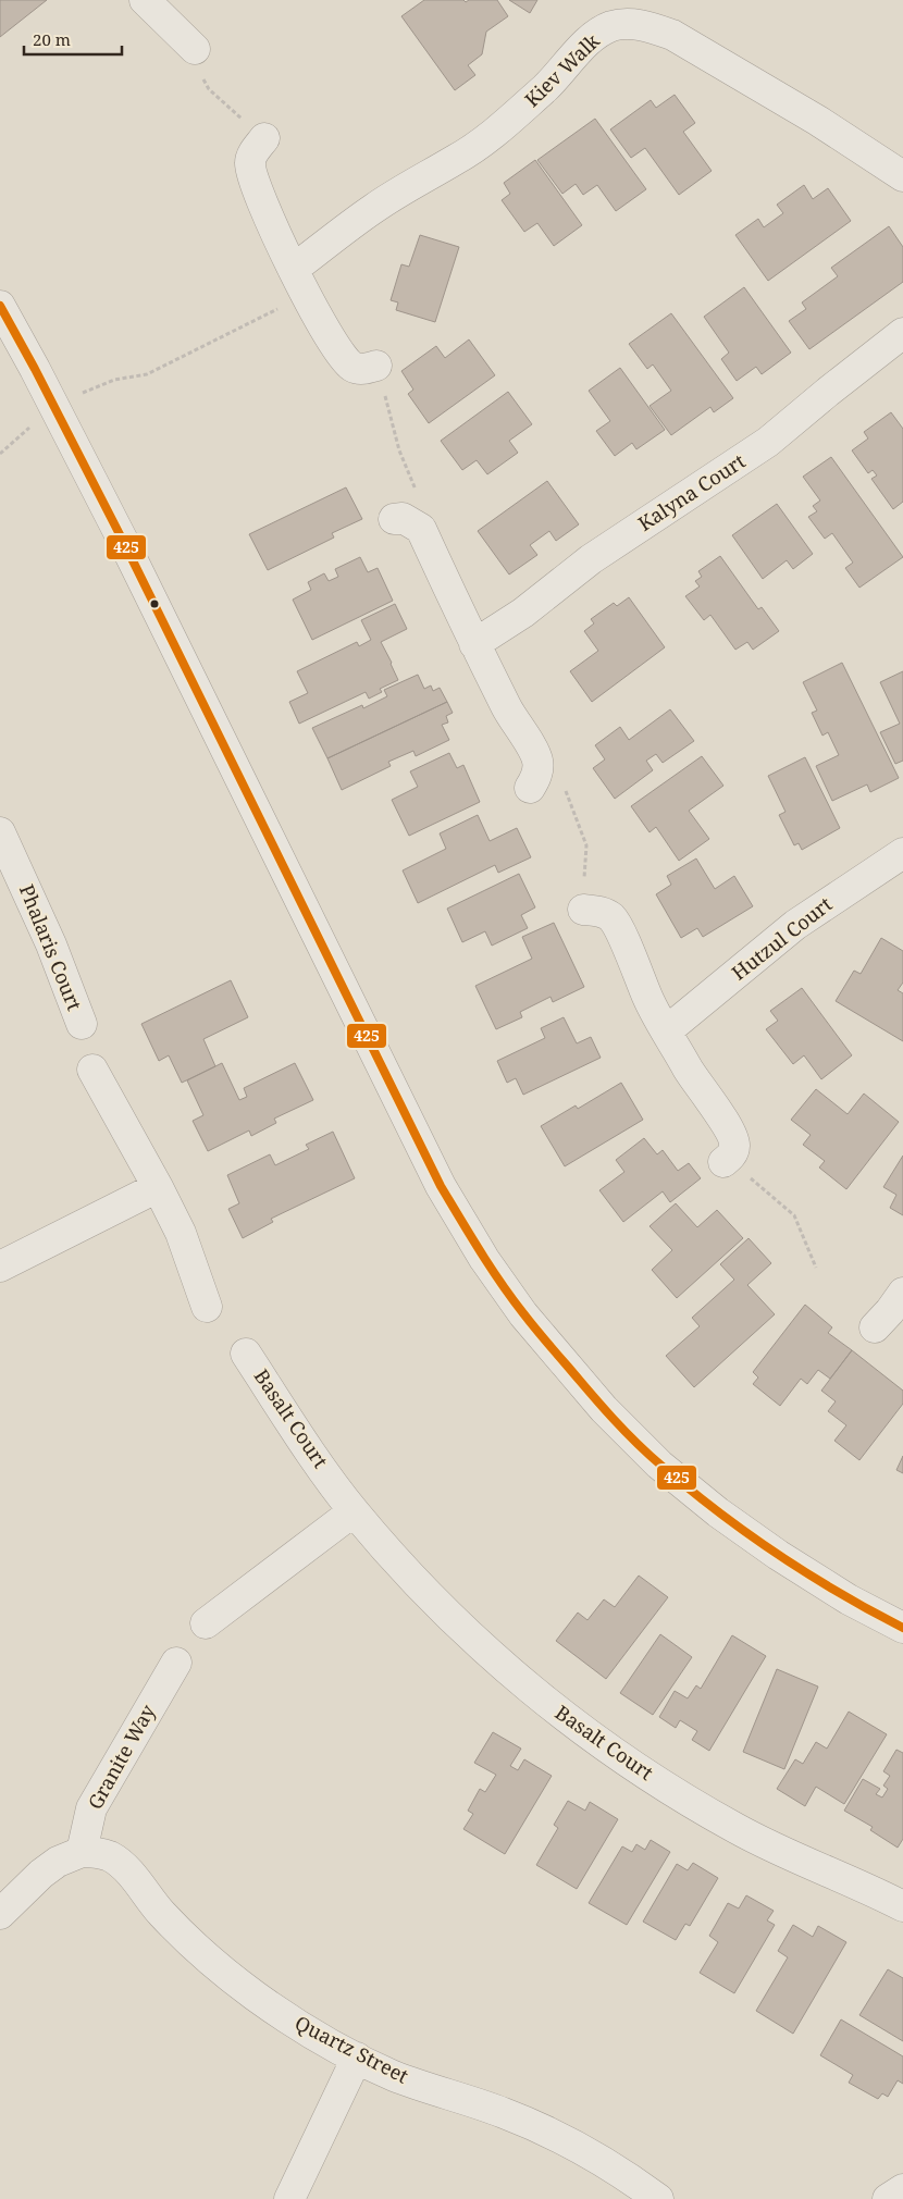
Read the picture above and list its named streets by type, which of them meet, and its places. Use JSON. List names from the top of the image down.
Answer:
{
  "streets": {
    "street": [
      "Kiev Walk",
      "Kalyna Court",
      "Hutzul Court",
      "Phalaris Court",
      "Basalt Court",
      "Granite Way",
      "Quartz Street"
    ]
  },
  "crossings": [
    ["Granite Way", "Quartz Street"]
  ],
  "lines": ["transit line 425"],
  "scale_bar": "20 m"
}
